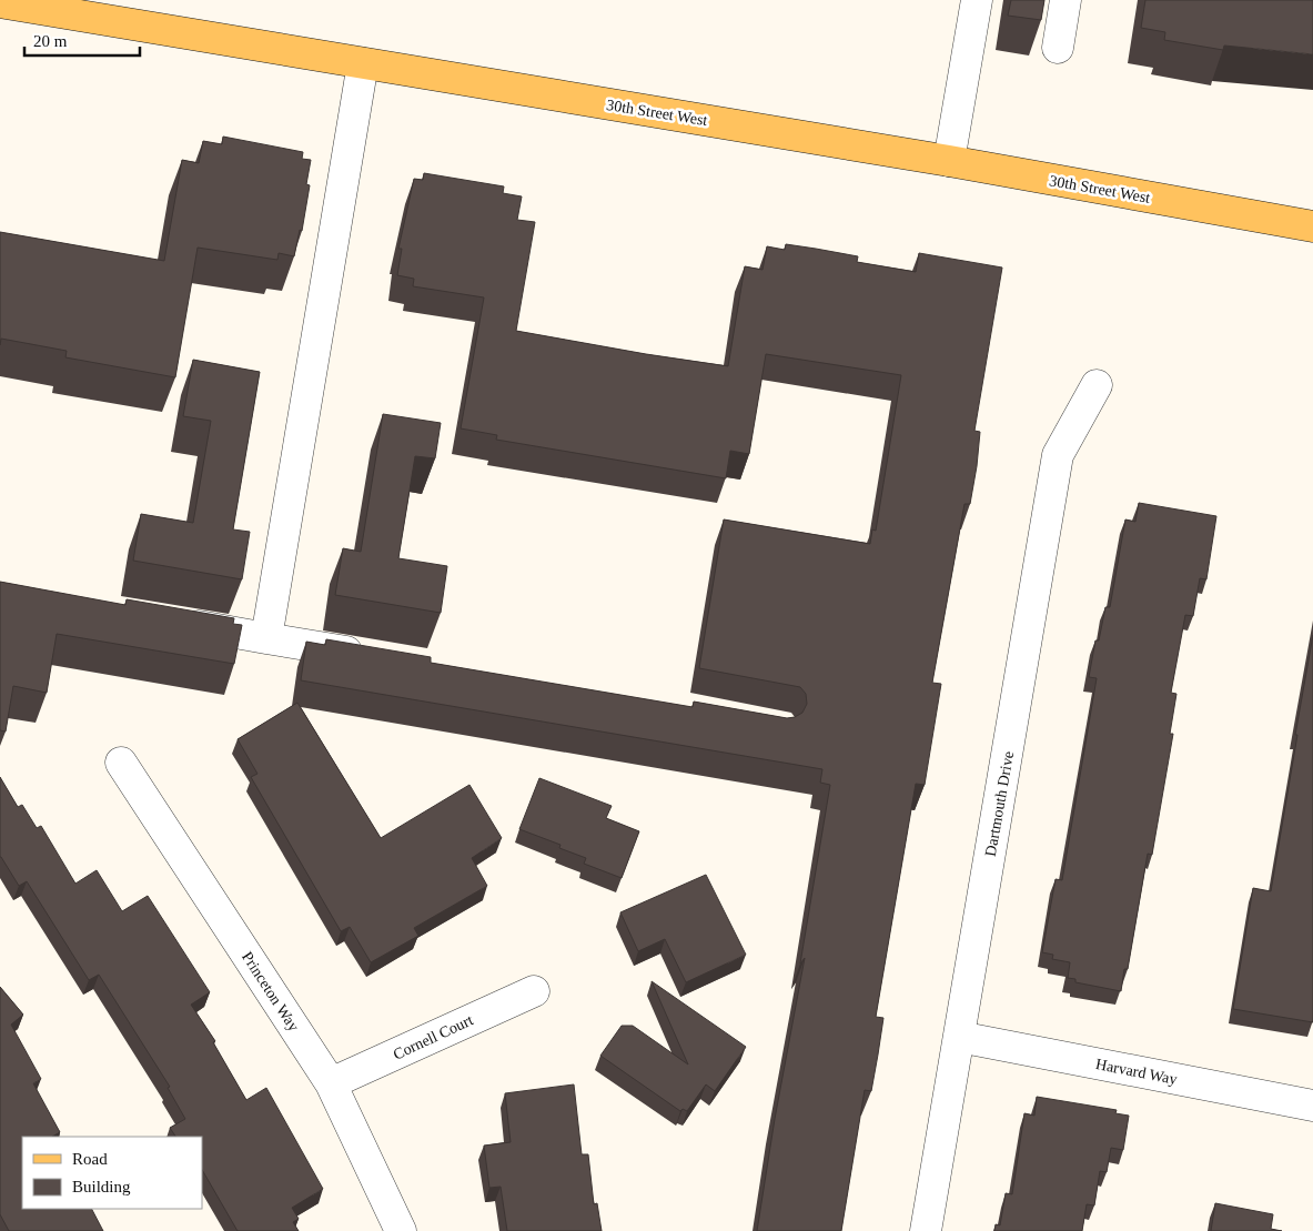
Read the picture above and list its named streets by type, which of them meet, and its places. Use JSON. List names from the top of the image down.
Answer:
{
  "streets": {
    "main road": ["30th Street West"],
    "street": [
      "Dartmouth Drive",
      "Princeton Way",
      "Cornell Court",
      "Harvard Way"
    ]
  },
  "crossings": [
    ["Dartmouth Drive", "Harvard Way"],
    ["Princeton Way", "Cornell Court"]
  ],
  "legend": ["Road", "Building"],
  "scale_bar": "20 m"
}
